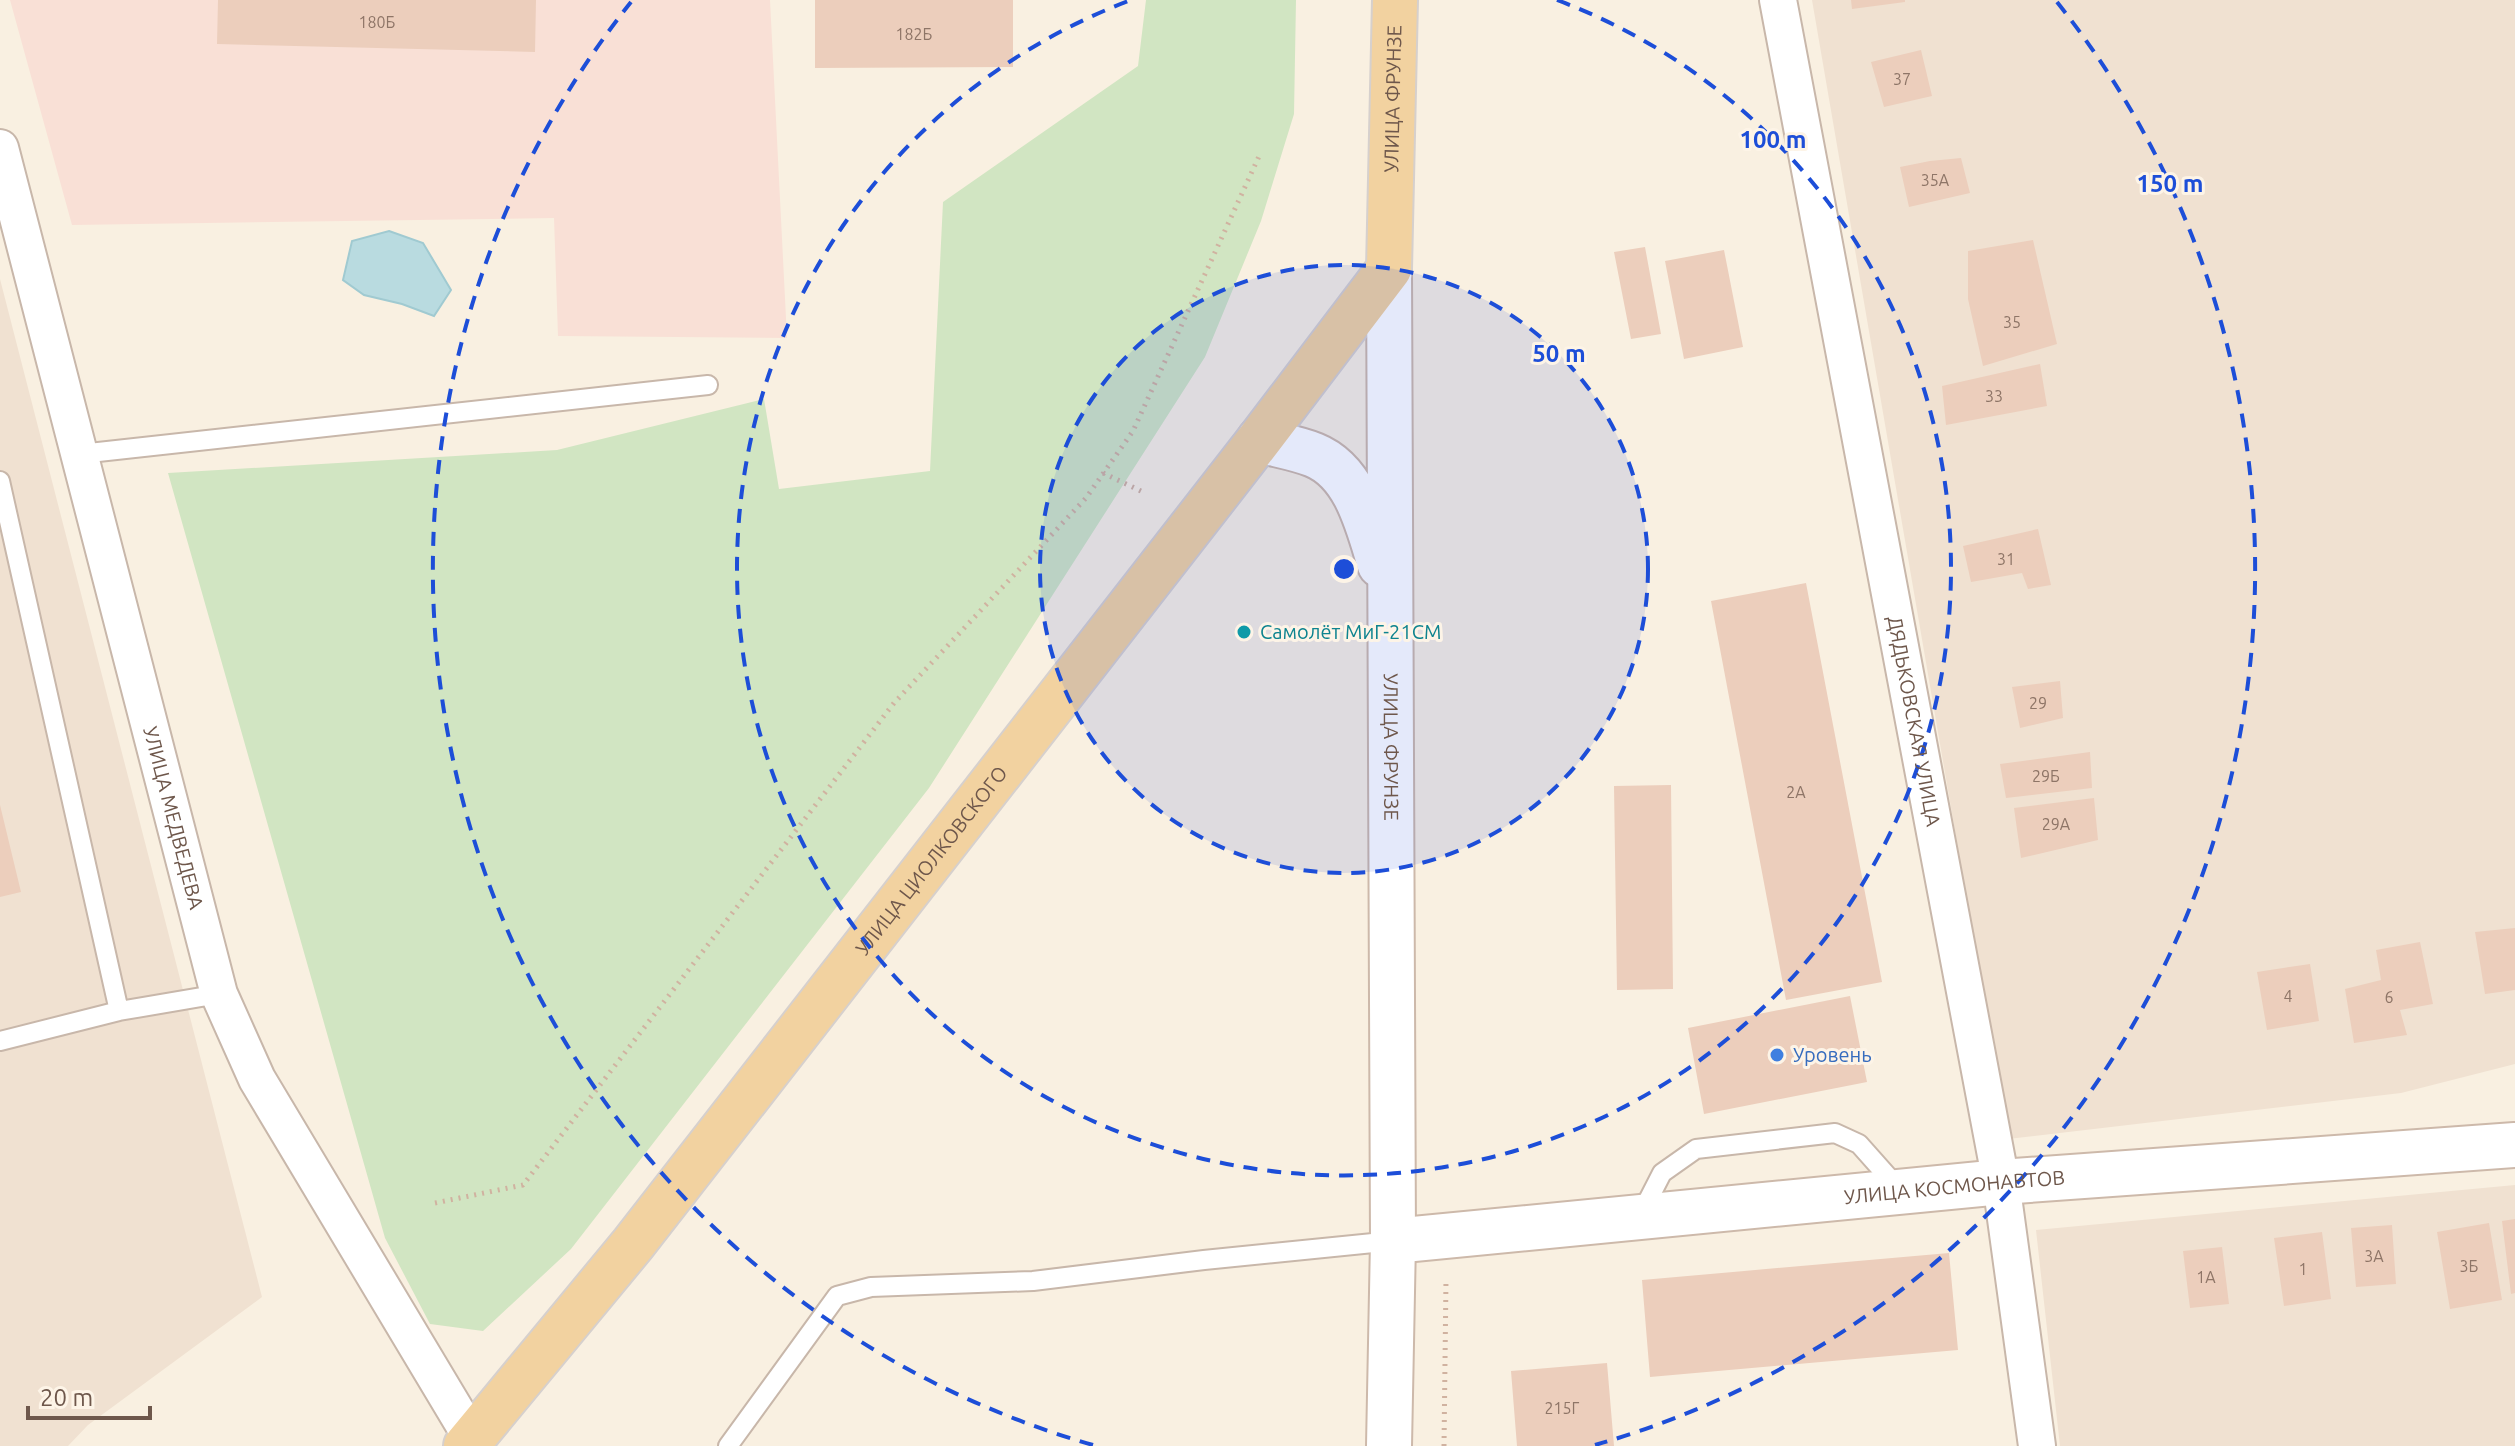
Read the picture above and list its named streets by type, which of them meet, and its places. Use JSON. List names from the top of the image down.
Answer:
{
  "streets": {
    "main road": ["УЛИЦА ФРУНЗЕ", "УЛИЦА ЦИОЛКОВСКОГО", "УЛИЦА КОСМОНАВТОВ"],
    "street": ["ДЯДЬКОВСКАЯ УЛИЦА", "УЛИЦА МЕДВЕДЕВА"]
  },
  "crossings": [
    ["УЛИЦА ФРУНЗЕ", "УЛИЦА ЦИОЛКОВСКОГО"],
    ["УЛИЦА ФРУНЗЕ", "УЛИЦА КОСМОНАВТОВ"],
    ["ДЯДЬКОВСКАЯ УЛИЦА", "УЛИЦА КОСМОНАВТОВ"],
    ["УЛИЦА МЕДВЕДЕВА", "УЛИЦА ЦИОЛКОВСКОГО"]
  ],
  "places": ["Самолёт МиГ-21СМ", "Уровень"],
  "house_numbers": [
    "180Б",
    "182Б",
    "37",
    "35А",
    "35",
    "33",
    "31",
    "29",
    "29Б",
    "2А",
    "29А",
    "4",
    "6",
    "3А",
    "3Б",
    "1",
    "1А",
    "215Г"
  ],
  "scale_bar": "20 m",
  "rings": ["100 m", "150 m", "50 m"]
}
